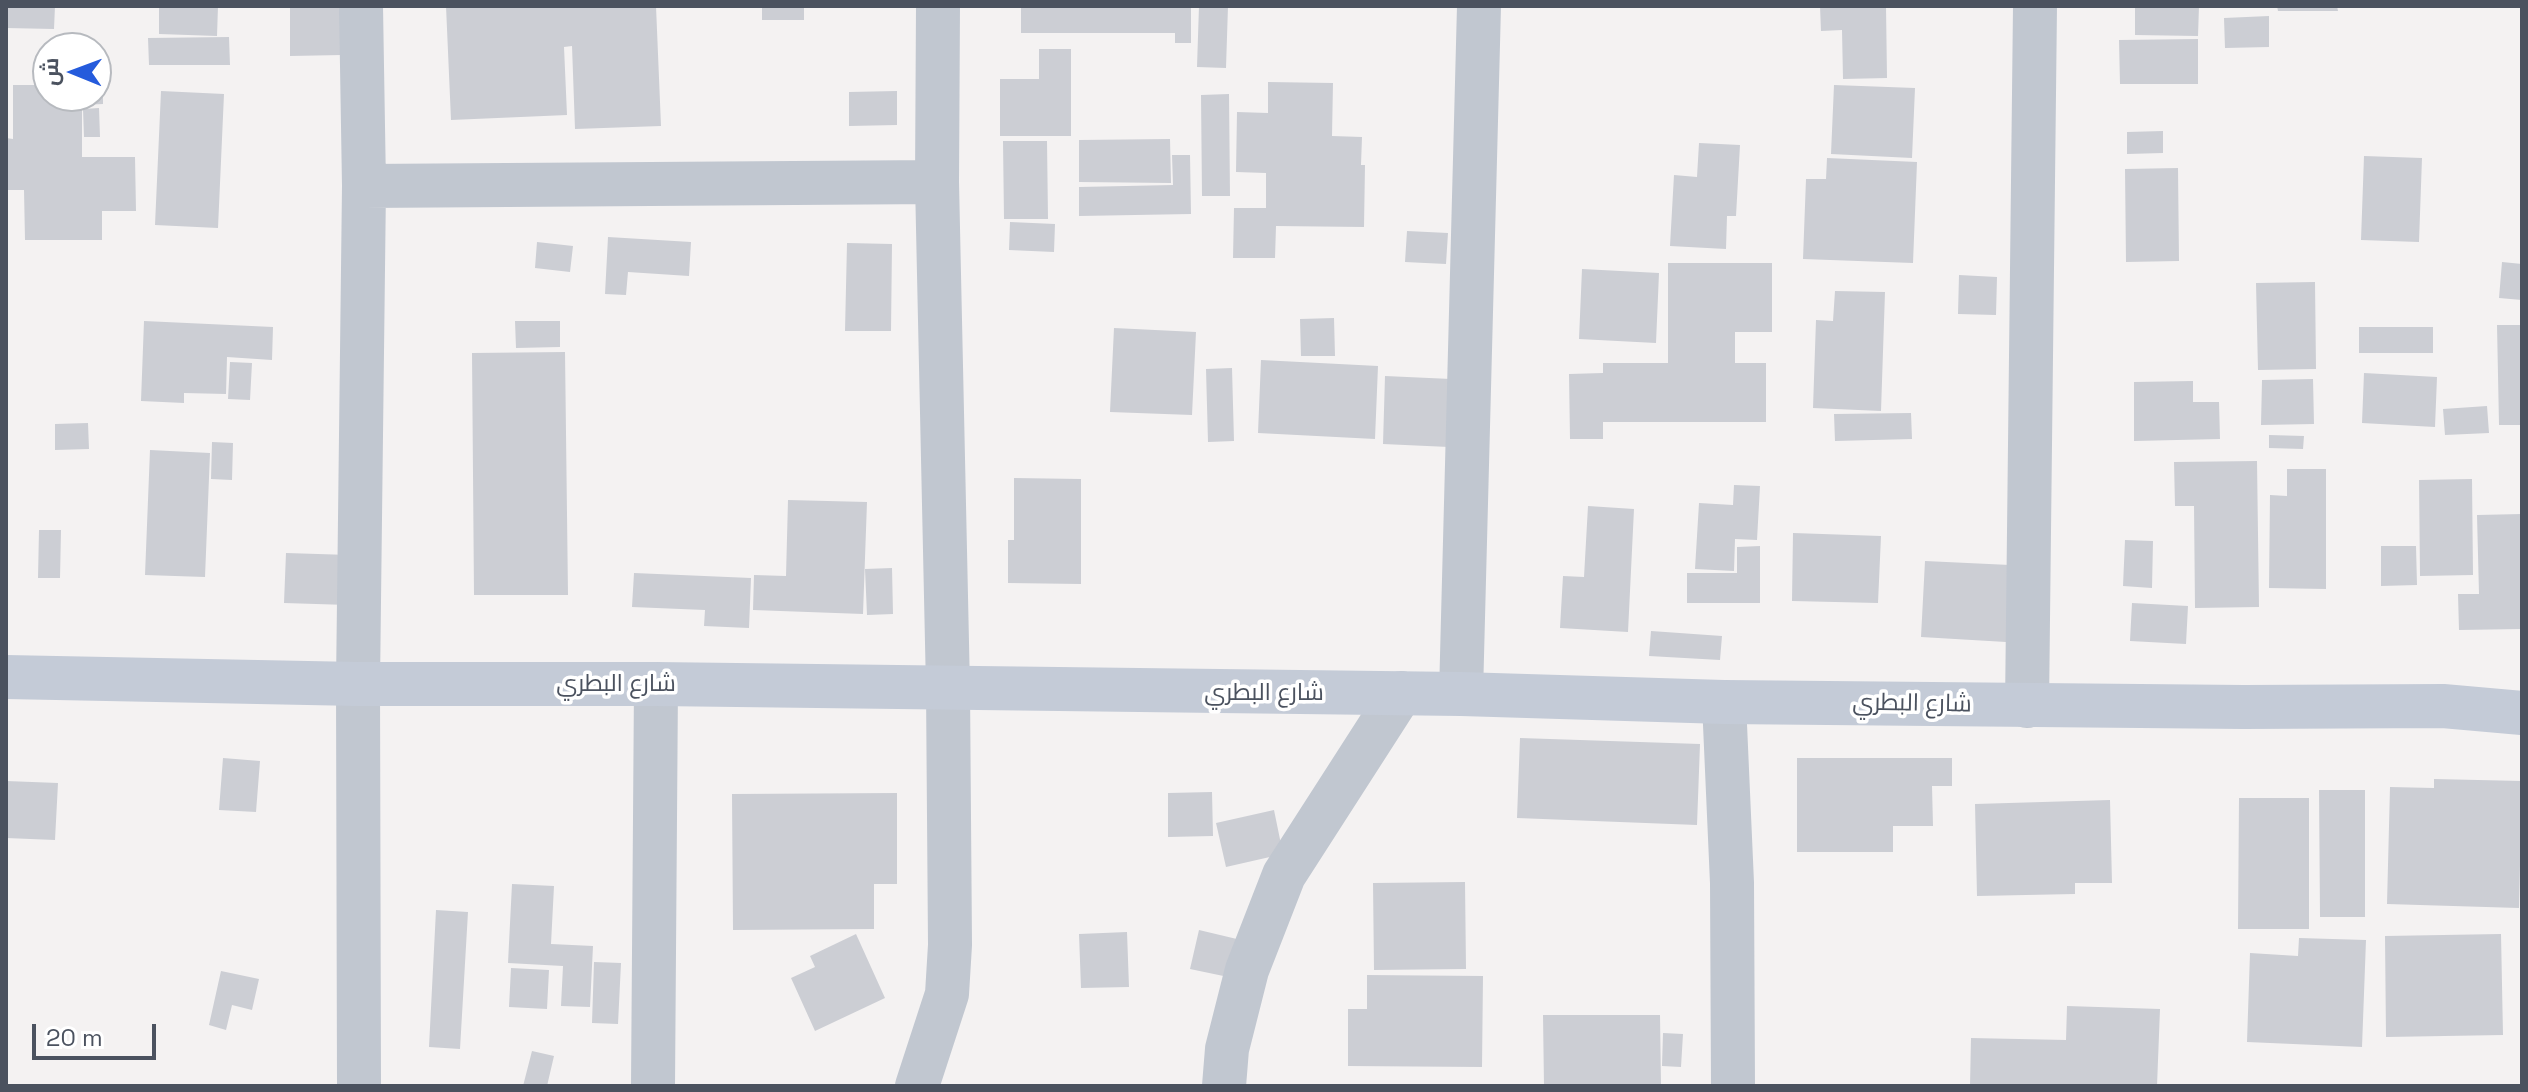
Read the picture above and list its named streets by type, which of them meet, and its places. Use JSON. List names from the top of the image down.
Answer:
{
  "streets": {
    "main road": ["شارع البطري"]
  },
  "scale_bar": "20 m",
  "north": "left"
}
